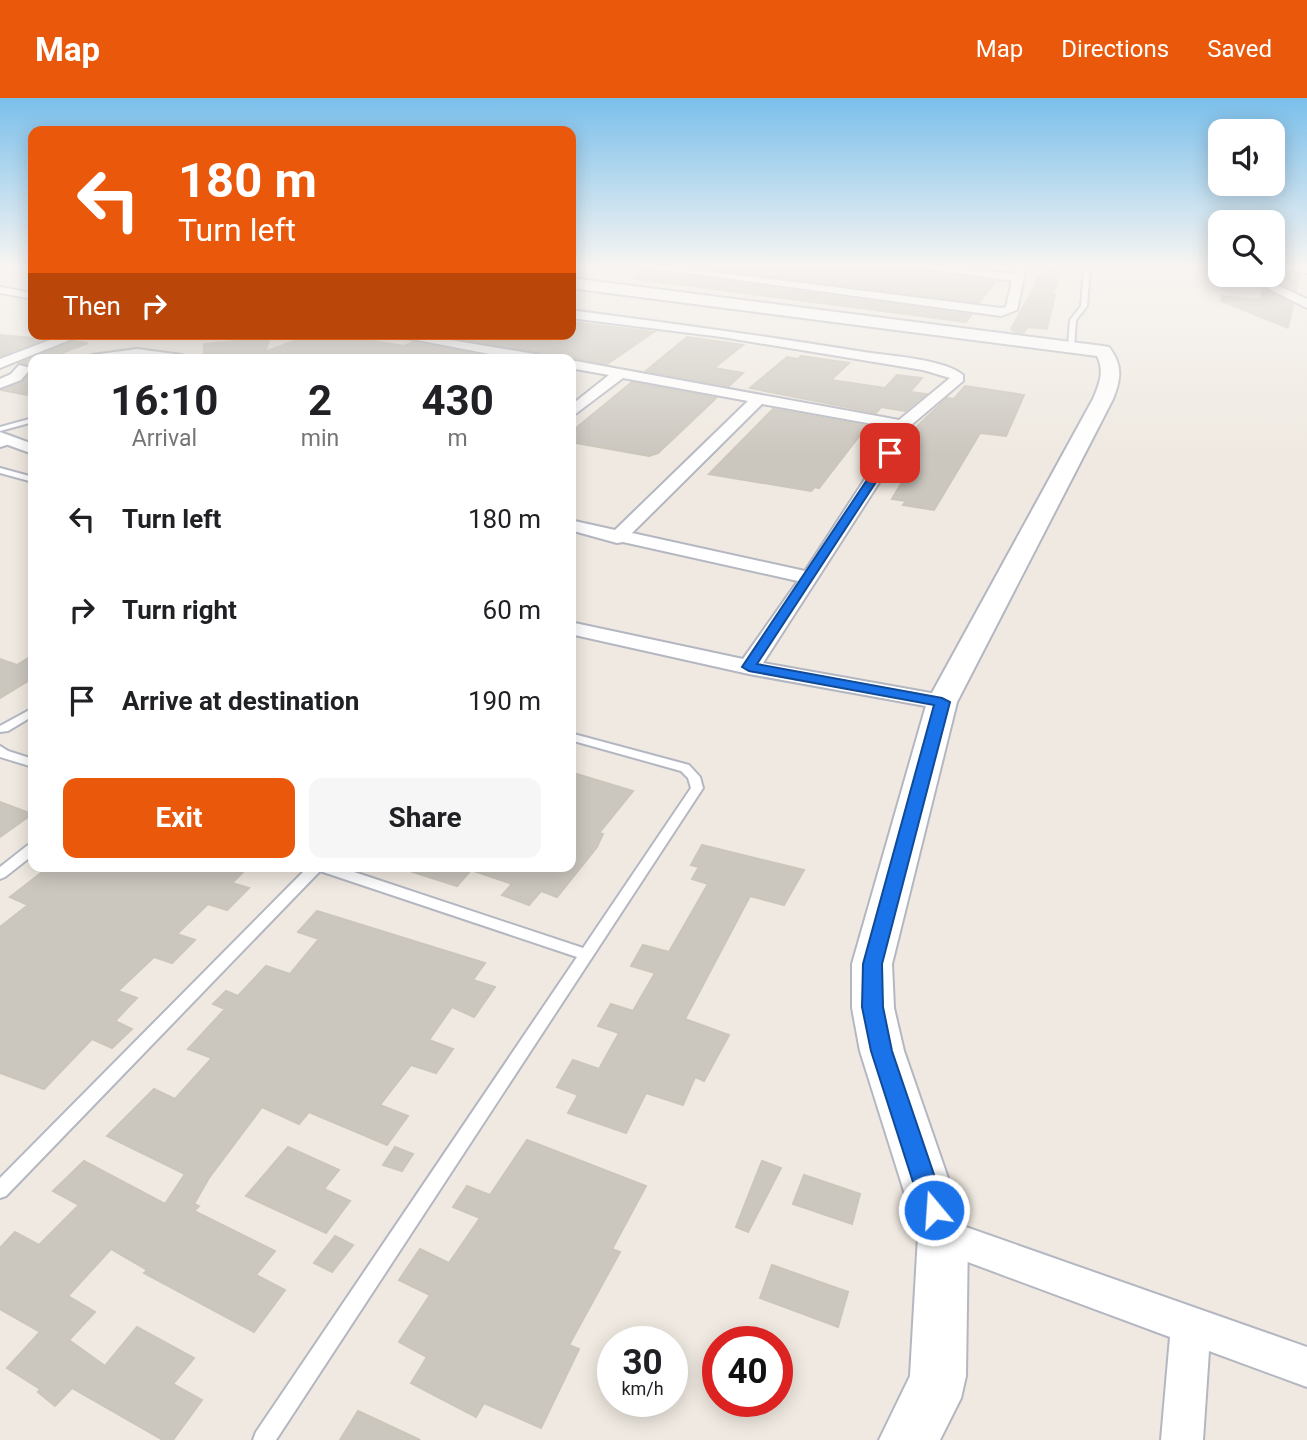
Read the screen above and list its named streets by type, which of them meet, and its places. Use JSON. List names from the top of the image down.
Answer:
{
  "page": {
    "header": "Map",
    "nav": ["Map", "Directions", "Saved"],
    "turn": ["180 m", "Turn left"],
    "then": "Then",
    "eta": [
      "16:10",
      "Arrival",
      "2",
      "min",
      "430",
      "m"
    ],
    "list": [
      {
        "name": "Turn left",
        "value": "180 m"
      },
      {
        "name": "Turn right",
        "value": "60 m"
      },
      {
        "name": "Arrive at destination",
        "value": "190 m"
      }
    ],
    "buttons": ["Exit", "Share"],
    "speed": "30 km/h",
    "limit": "40"
  }
}
